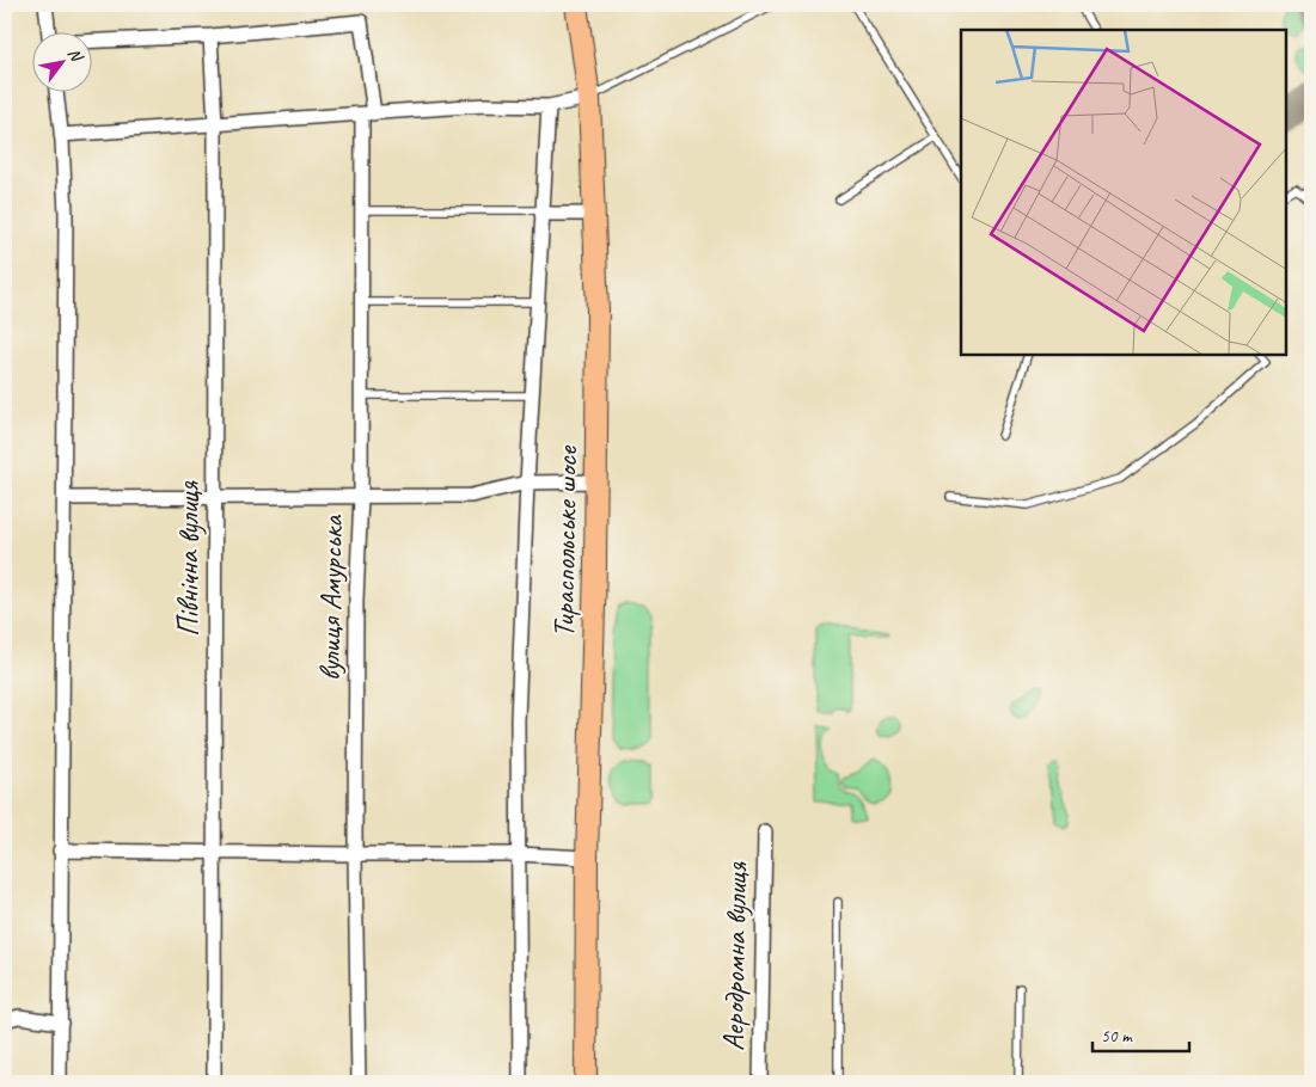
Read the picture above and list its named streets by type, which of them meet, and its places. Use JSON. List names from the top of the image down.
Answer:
{
  "streets": {
    "main road": ["Тираспольське шосе"],
    "street": ["Північна вулиця", "вулиця Амурська", "Аеродромна вулиця"]
  },
  "crossings": [
    ["Північна вулиця", "вулиця Амурська"]
  ],
  "scale_bar": "50 m",
  "north": "top right"
}
